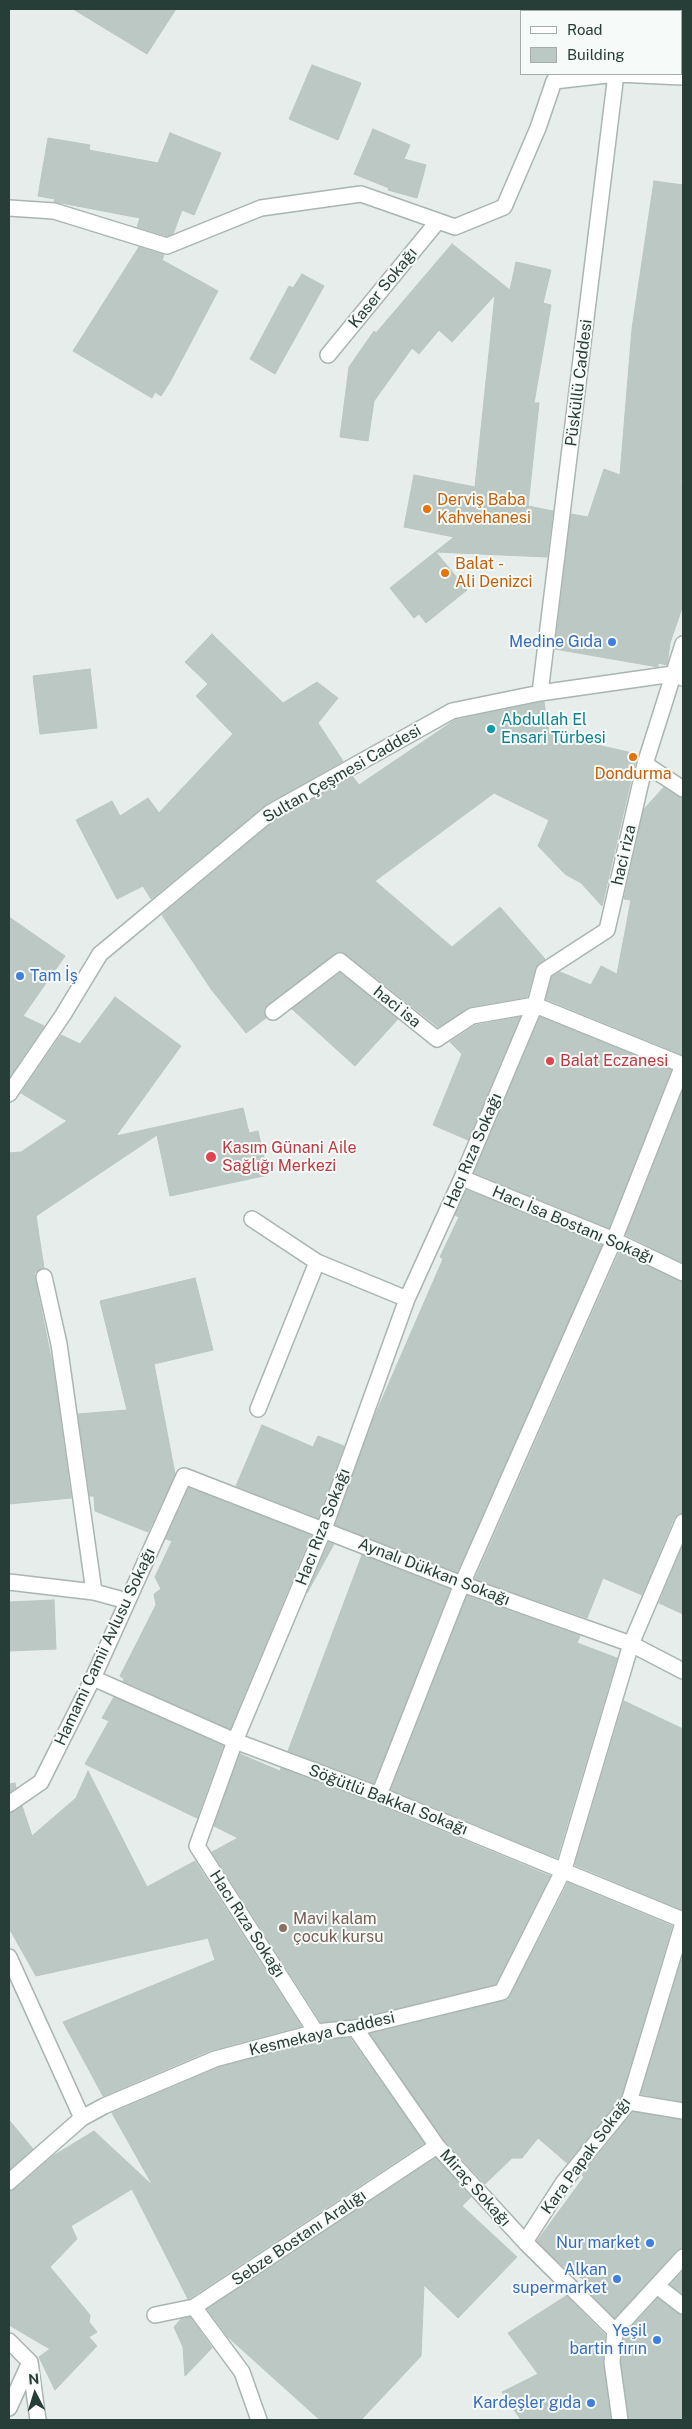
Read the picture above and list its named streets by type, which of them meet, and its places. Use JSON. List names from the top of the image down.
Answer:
{
  "streets": {
    "street": [
      "Kaser Sokağı",
      "Püsküllü Caddesi",
      "Sultan Çeşmesi Caddesi",
      "haci riza",
      "haci isa",
      "Hacı Rıza Sokağı",
      "Hacı İsa Bostanı Sokağı",
      "Aynalı Dükkan Sokağı",
      "Hamami Camii Avlusu Sokağı",
      "Söğütlü Bakkal Sokağı",
      "Kesmekaya Caddesi",
      "Kara Papak Sokağı",
      "Miraç Sokağı",
      "Sebze Bostanı Aralığı"
    ]
  },
  "crossings": [
    ["Püsküllü Caddesi", "Sultan Çeşmesi Caddesi"],
    ["Sultan Çeşmesi Caddesi", "haci riza"],
    ["haci riza", "haci isa"],
    ["haci riza", "Hacı Rıza Sokağı"],
    ["haci isa", "Hacı Rıza Sokağı"],
    ["Hacı Rıza Sokağı", "Hacı İsa Bostanı Sokağı"],
    ["Hacı Rıza Sokağı", "Aynalı Dükkan Sokağı"],
    ["Hacı Rıza Sokağı", "Söğütlü Bakkal Sokağı"],
    ["Hacı Rıza Sokağı", "Kesmekaya Caddesi"],
    ["Aynalı Dükkan Sokağı", "Hamami Camii Avlusu Sokağı"],
    ["Aynalı Dükkan Sokağı", "Kesmekaya Caddesi"],
    ["Hamami Camii Avlusu Sokağı", "Söğütlü Bakkal Sokağı"],
    ["Söğütlü Bakkal Sokağı", "Kesmekaya Caddesi"],
    ["Söğütlü Bakkal Sokağı", "Kara Papak Sokağı"],
    ["Kesmekaya Caddesi", "Miraç Sokağı"],
    ["Kara Papak Sokağı", "Miraç Sokağı"],
    ["Miraç Sokağı", "Sebze Bostanı Aralığı"]
  ],
  "places": [
    "Derviş Baba Kahvehanesi",
    "Balat - Ali Denizci",
    "Medine Gıda",
    "Abdullah El Ensari Türbesi",
    "Dondurma",
    "Tam İş",
    "Balat Eczanesi",
    "Kasım Günani Aile Sağlığı Merkezi",
    "Mavi kalam çocuk kursu",
    "Nur market",
    "Alkan supermarket",
    "Yeşil bartin fırın",
    "Kardeşler gıda"
  ],
  "legend": ["Road", "Building"],
  "north": "top"
}
